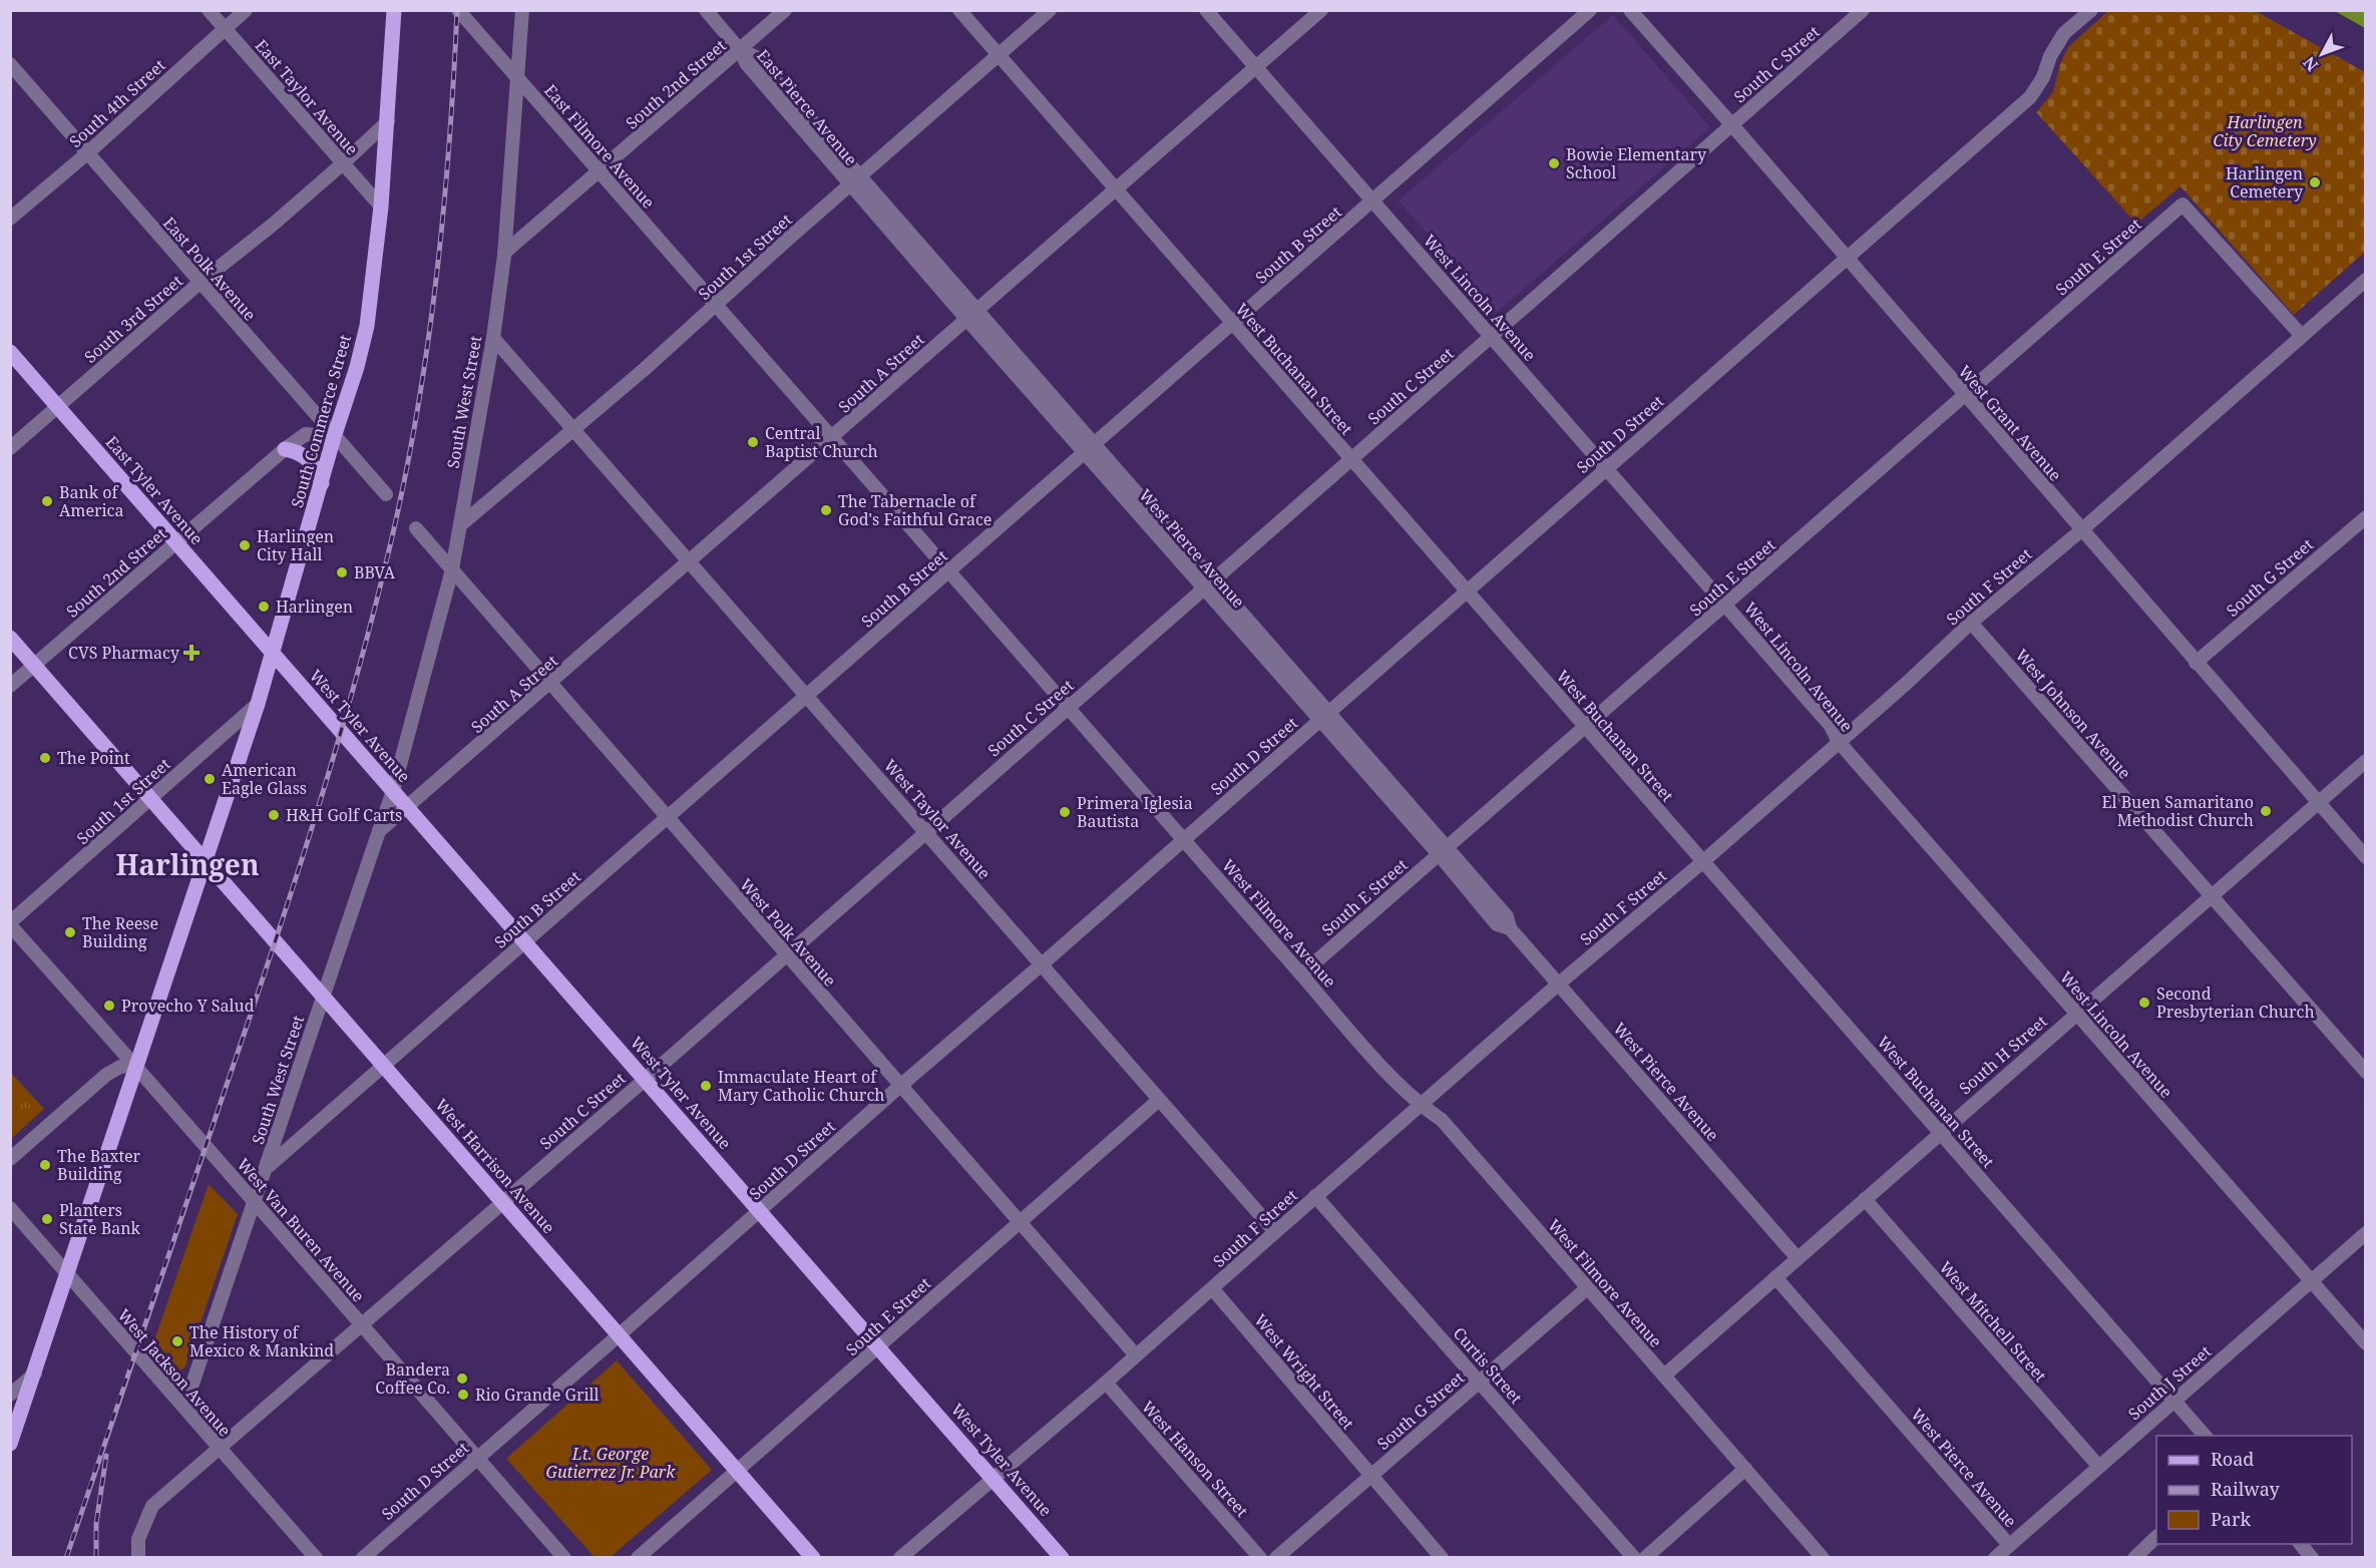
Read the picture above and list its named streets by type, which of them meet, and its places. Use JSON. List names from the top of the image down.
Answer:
{
  "streets": {
    "main road": [
      "South Commerce Street",
      "East Tyler Avenue",
      "West Tyler Avenue",
      "West Harrison Avenue"
    ],
    "street": [
      "South C Street",
      "South 2nd Street",
      "East Taylor Avenue",
      "South 4th Street",
      "East Pierce Avenue",
      "East Filmore Avenue",
      "South B Street",
      "South 1st Street",
      "South E Street",
      "East Polk Avenue",
      "West Lincoln Avenue",
      "South 3rd Street",
      "West Buchanan Street",
      "South A Street",
      "South West Street",
      "West Grant Avenue",
      "South D Street",
      "West Pierce Avenue",
      "South G Street",
      "South F Street",
      "West Johnson Avenue",
      "West Taylor Avenue",
      "West Filmore Avenue",
      "West Polk Avenue",
      "South H Street",
      "West Van Buren Avenue",
      "West Mitchell Street",
      "Curtis Street",
      "West Wright Street",
      "West Jackson Avenue",
      "South J Street",
      "West Hanson Street"
    ]
  },
  "crossings": [
    ["South C Street", "West Lincoln Avenue"],
    ["South C Street", "West Buchanan Street"],
    ["South C Street", "West Grant Avenue"],
    ["South C Street", "West Pierce Avenue"],
    ["South C Street", "West Tyler Avenue"],
    ["South C Street", "West Taylor Avenue"],
    ["South C Street", "West Filmore Avenue"],
    ["South C Street", "West Polk Avenue"],
    ["South C Street", "West Harrison Avenue"],
    ["South C Street", "West Van Buren Avenue"],
    ["South C Street", "West Jackson Avenue"],
    ["South 2nd Street", "East Pierce Avenue"],
    ["South 2nd Street", "East Filmore Avenue"],
    ["South 2nd Street", "East Polk Avenue"],
    ["South 2nd Street", "South West Street"],
    ["South 2nd Street", "South Commerce Street"],
    ["South 2nd Street", "East Tyler Avenue"],
    ["South 2nd Street", "West Harrison Avenue"],
    ["East Taylor Avenue", "South 4th Street"],
    ["East Taylor Avenue", "South 3rd Street"],
    ["East Taylor Avenue", "South Commerce Street"],
    ["South 4th Street", "East Polk Avenue"],
    ["East Pierce Avenue", "South 1st Street"],
    ["East Pierce Avenue", "West Pierce Avenue"],
    ["East Filmore Avenue", "South 1st Street"],
    ["East Filmore Avenue", "South West Street"],
    ["East Filmore Avenue", "West Filmore Avenue"],
    ["South B Street", "West Lincoln Avenue"],
    ["South B Street", "West Buchanan Street"],
    ["South B Street", "South West Street"],
    ["South B Street", "West Pierce Avenue"],
    ["South B Street", "West Tyler Avenue"],
    ["South B Street", "West Taylor Avenue"],
    ["South B Street", "West Filmore Avenue"],
    ["South B Street", "West Polk Avenue"],
    ["South B Street", "West Harrison Avenue"],
    ["South 1st Street", "West Buchanan Street"],
    ["South 1st Street", "South West Street"],
    ["South 1st Street", "South Commerce Street"],
    ["South 1st Street", "West Pierce Avenue"],
    ["South 1st Street", "West Taylor Avenue"],
    ["South 1st Street", "West Filmore Avenue"],
    ["South 1st Street", "West Harrison Avenue"],
    ["South 1st Street", "West Van Buren Avenue"],
    ["South E Street", "West Lincoln Avenue"],
    ["South E Street", "West Buchanan Street"],
    ["South E Street", "West Grant Avenue"],
    ["South E Street", "West Pierce Avenue"],
    ["South E Street", "South F Street"],
    ["South E Street", "West Tyler Avenue"],
    ["South E Street", "West Taylor Avenue"],
    ["South E Street", "West Filmore Avenue"],
    ["South E Street", "West Polk Avenue"],
    ["South E Street", "West Harrison Avenue"],
    ["East Polk Avenue", "South 3rd Street"],
    ["East Polk Avenue", "South Commerce Street"],
    ["West Lincoln Avenue", "South A Street"],
    ["West Lincoln Avenue", "South D Street"],
    ["West Lincoln Avenue", "South F Street"],
    ["West Lincoln Avenue", "South H Street"],
    ["West Lincoln Avenue", "South J Street"],
    ["South 3rd Street", "South Commerce Street"],
    ["South 3rd Street", "East Tyler Avenue"],
    ["West Buchanan Street", "South A Street"],
    ["West Buchanan Street", "South D Street"],
    ["West Buchanan Street", "South F Street"],
    ["West Buchanan Street", "South H Street"],
    ["West Buchanan Street", "South J Street"],
    ["South A Street", "West Pierce Avenue"],
    ["South A Street", "West Tyler Avenue"],
    ["South A Street", "West Taylor Avenue"],
    ["South A Street", "West Filmore Avenue"],
    ["South A Street", "West Polk Avenue"],
    ["South West Street", "West Tyler Avenue"],
    ["South West Street", "West Polk Avenue"],
    ["South West Street", "West Harrison Avenue"],
    ["South West Street", "West Van Buren Avenue"],
    ["South West Street", "West Jackson Avenue"],
    ["South Commerce Street", "East Tyler Avenue"],
    ["South Commerce Street", "West Tyler Avenue"],
    ["South Commerce Street", "West Harrison Avenue"],
    ["South Commerce Street", "West Van Buren Avenue"],
    ["South Commerce Street", "West Jackson Avenue"],
    ["West Grant Avenue", "South D Street"],
    ["West Grant Avenue", "South G Street"],
    ["West Grant Avenue", "South F Street"],
    ["West Grant Avenue", "South H Street"],
    ["South D Street", "West Pierce Avenue"],
    ["South D Street", "West Tyler Avenue"],
    ["South D Street", "West Taylor Avenue"],
    ["South D Street", "West Filmore Avenue"],
    ["South D Street", "West Polk Avenue"],
    ["South D Street", "West Harrison Avenue"],
    ["South D Street", "West Van Buren Avenue"],
    ["East Tyler Avenue", "West Tyler Avenue"],
    ["West Pierce Avenue", "South F Street"],
    ["West Pierce Avenue", "South H Street"],
    ["West Pierce Avenue", "South J Street"],
    ["South G Street", "West Filmore Avenue"],
    ["South G Street", "Curtis Street"],
    ["South G Street", "West Wright Street"],
    ["South F Street", "West Johnson Avenue"],
    ["South F Street", "West Tyler Avenue"],
    ["South F Street", "West Taylor Avenue"],
    ["South F Street", "West Filmore Avenue"],
    ["South F Street", "West Polk Avenue"],
    ["South F Street", "Curtis Street"],
    ["South F Street", "West Wright Street"],
    ["South F Street", "West Hanson Street"],
    ["West Johnson Avenue", "South H Street"],
    ["West Filmore Avenue", "South H Street"],
    ["South H Street", "West Mitchell Street"],
    ["West Mitchell Street", "South J Street"]
  ],
  "districts": ["Harlingen"],
  "parks": ["Harlingen City Cemetery", "Lt. George Gutierrez Jr. Park"],
  "places": {
    "other": [
      "Bowie Elementary School",
      "Harlingen Cemetery",
      "Central Baptist Church",
      "Bank of America",
      "The Tabernacle of God's Faithful Grace",
      "Harlingen City Hall",
      "BBVA",
      "Harlingen",
      "The Point",
      "American Eagle Glass",
      "El Buen Samaritano Methodist Church",
      "Primera Iglesia Bautista",
      "H&H Golf Carts",
      "The Reese Building",
      "Second Presbyterian Church",
      "Provecho Y Salud",
      "Immaculate Heart of Mary Catholic Church",
      "The Baxter Building",
      "Planters State Bank",
      "The History of Mexico & Mankind",
      "Bandera Coffee Co.",
      "Rio Grande Grill"
    ],
    "health": ["CVS Pharmacy"]
  },
  "legend": ["Road", "Railway", "Park"],
  "north": "bottom left"
}
